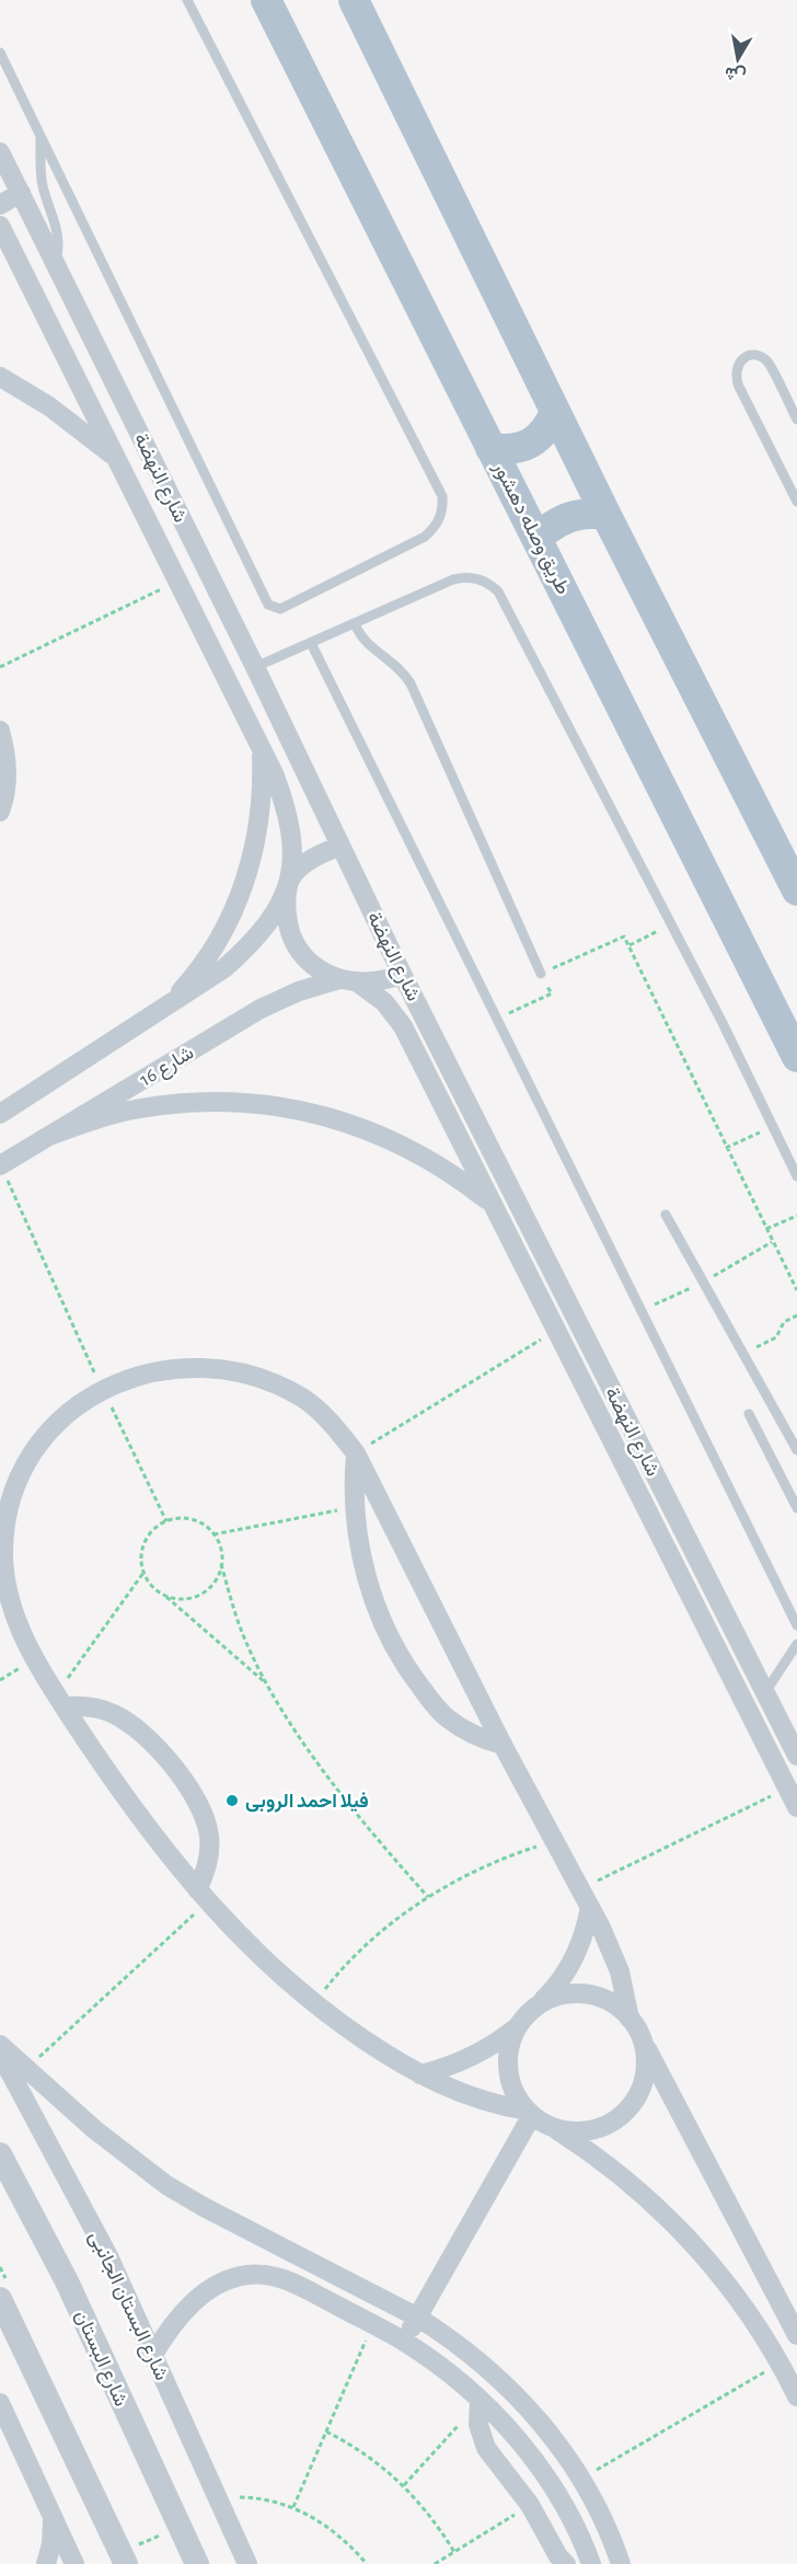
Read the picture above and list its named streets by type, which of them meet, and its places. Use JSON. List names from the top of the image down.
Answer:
{
  "streets": {
    "main road": ["طريق وصله دهشور"],
    "street": [
      "شارع النهضة",
      "شارع 16",
      "شارع البستان الجانبى",
      "شارع البستان"
    ]
  },
  "crossings": [
    ["شارع النهضة", "شارع 16"]
  ],
  "places": ["فيلا احمد الروبى"],
  "north": "bottom"
}
